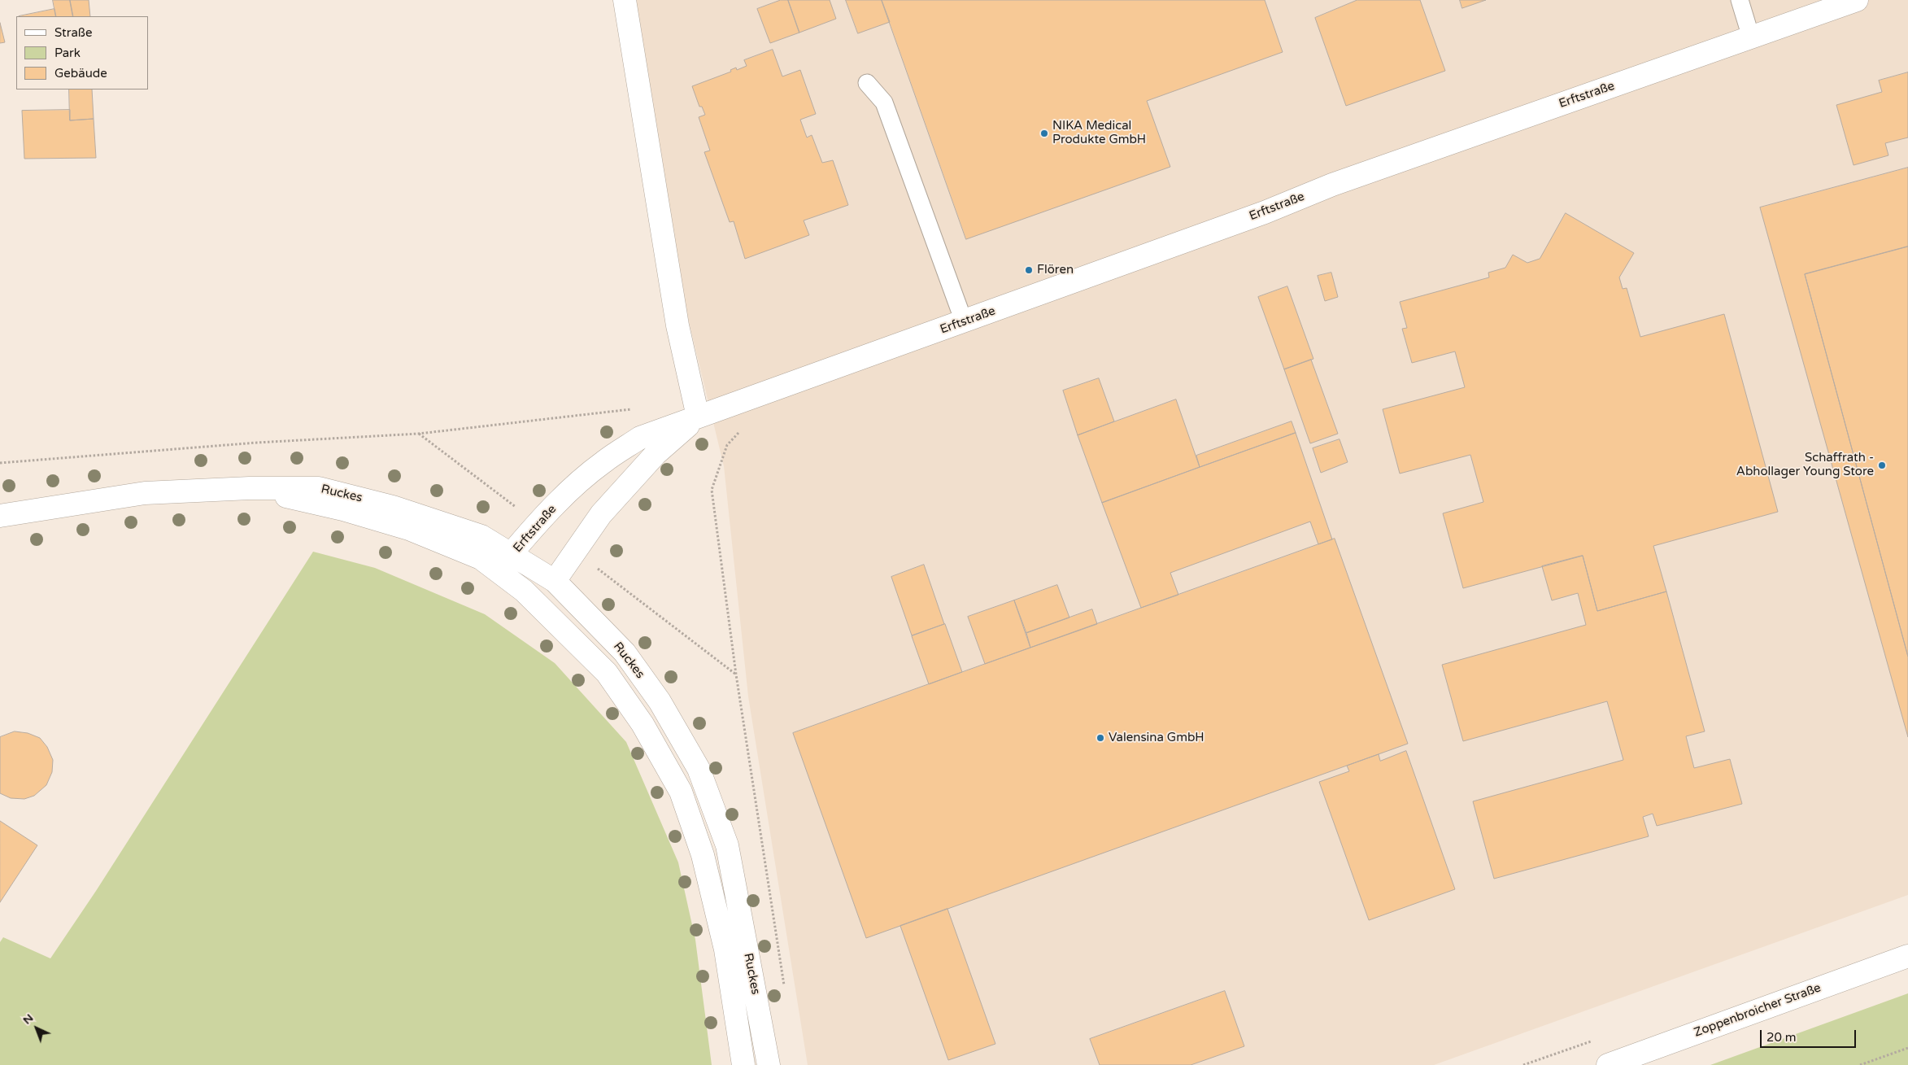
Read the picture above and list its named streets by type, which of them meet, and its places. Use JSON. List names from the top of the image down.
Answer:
{
  "streets": {
    "main road": ["Erftstraße", "Ruckes", "Zoppenbroicher Straße"]
  },
  "crossings": [
    ["Erftstraße", "Ruckes"]
  ],
  "places": [
    "NIKA Medical Produkte GmbH",
    "Flören",
    "Schaffrath - Abhollager Young Store",
    "Valensina GmbH"
  ],
  "legend": ["Straße", "Park", "Gebäude"],
  "scale_bar": "20 m",
  "north": "top left"
}
